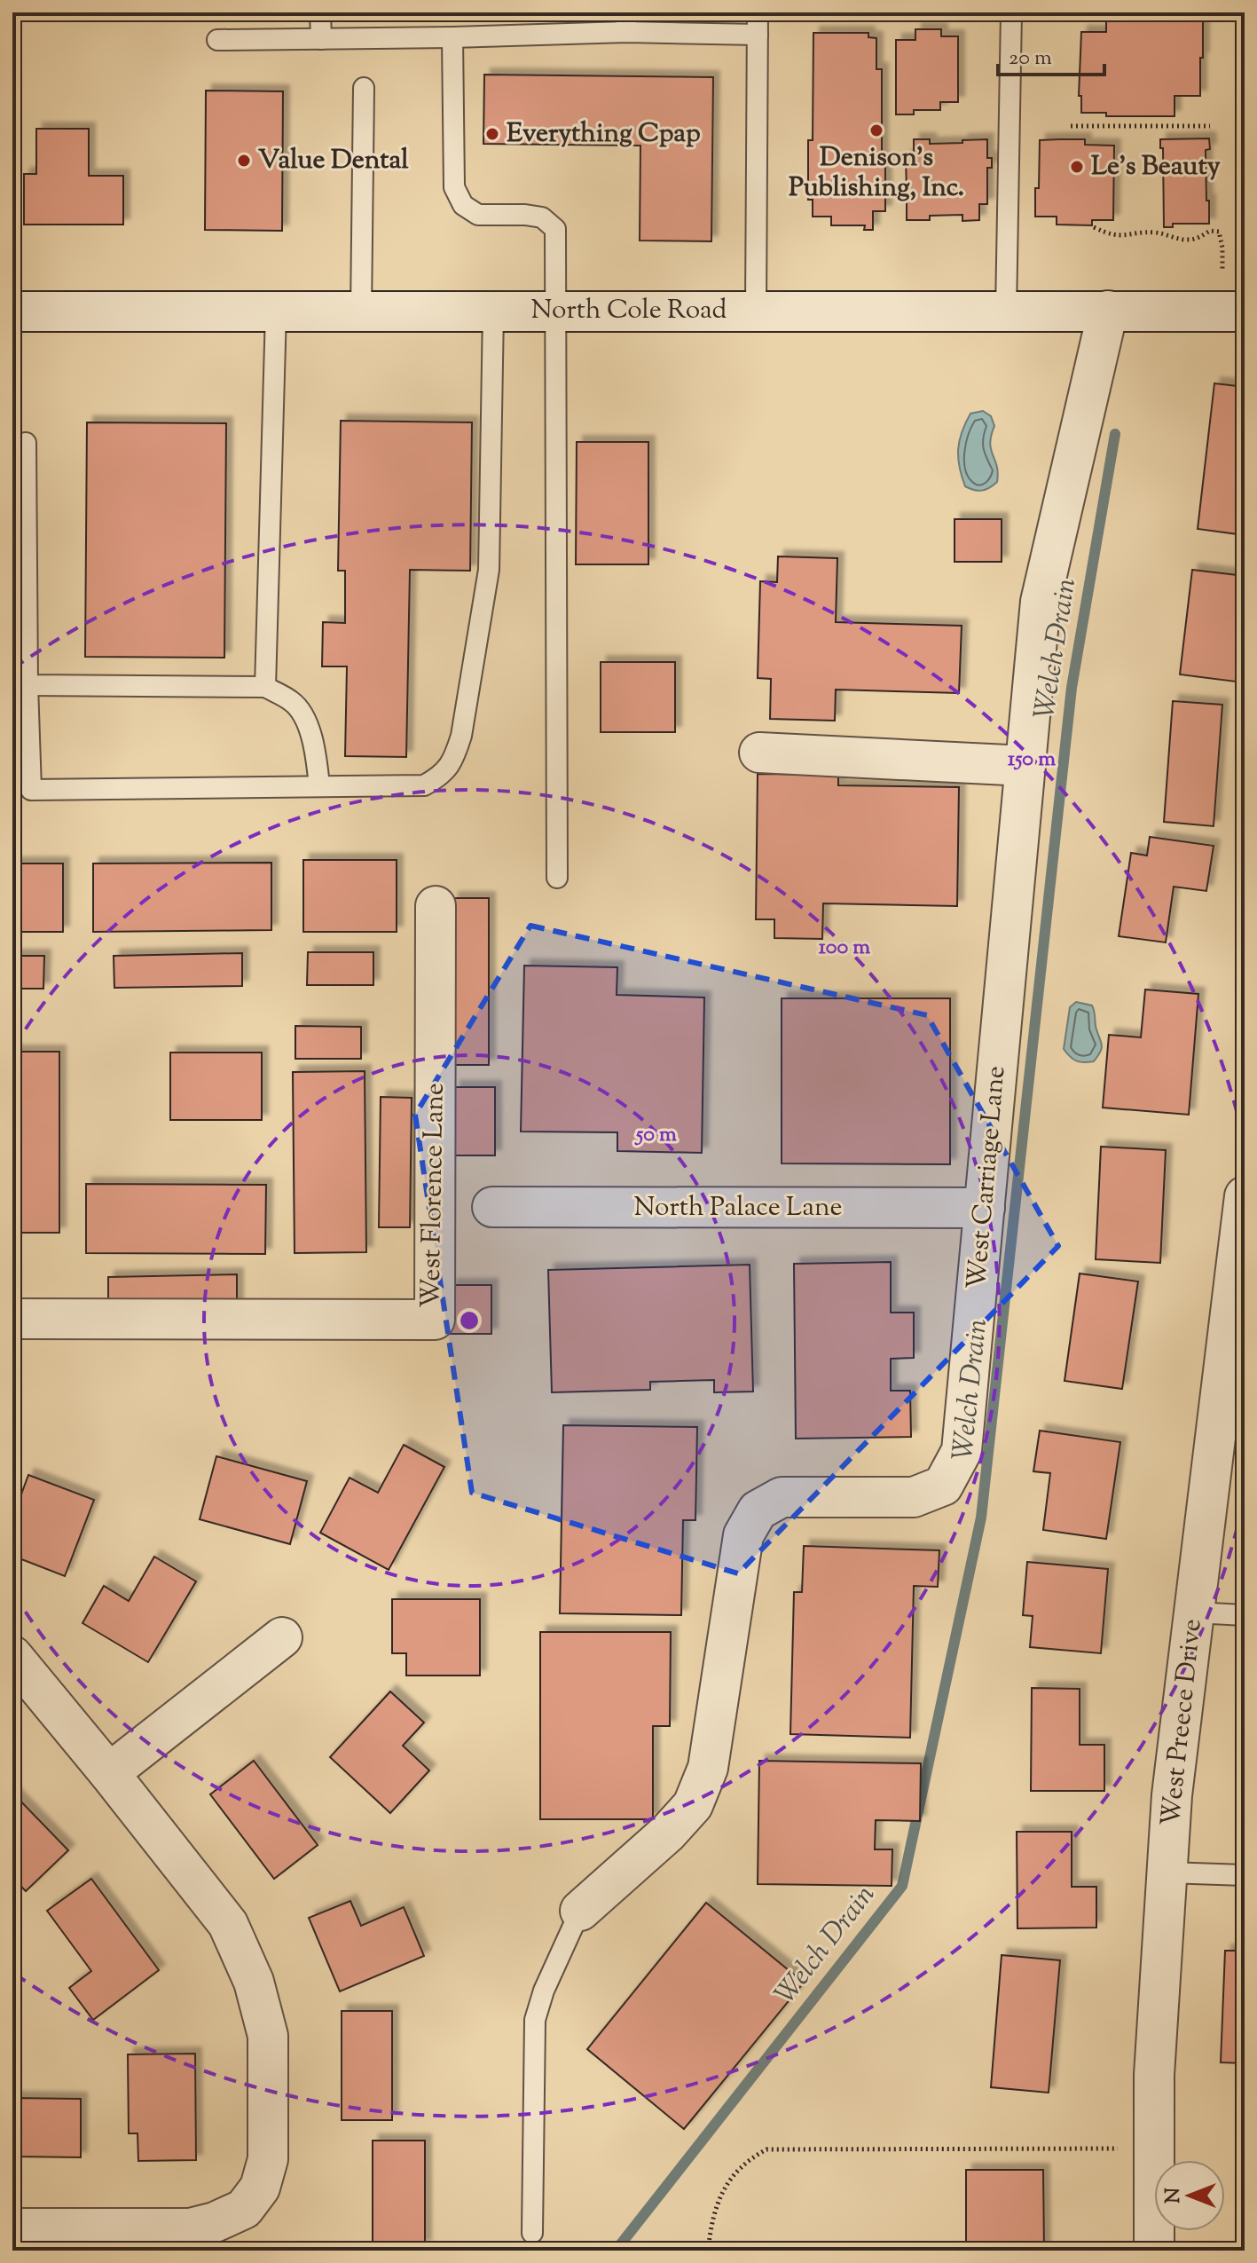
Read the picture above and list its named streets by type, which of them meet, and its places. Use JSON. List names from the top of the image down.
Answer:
{
  "streets": {
    "street": [
      "North Cole Road",
      "West Carriage Lane",
      "West Florence Lane",
      "North Palace Lane",
      "West Preece Drive"
    ]
  },
  "crossings": [
    ["North Cole Road", "West Carriage Lane"],
    ["West Carriage Lane", "North Palace Lane"]
  ],
  "water": ["Welch Drain"],
  "places": [
    "Denison's Publishing, Inc.",
    "Everything Cpap",
    "Value Dental",
    "Le's Beauty"
  ],
  "scale_bar": "20 m",
  "north": "left",
  "rings": ["150 m", "100 m", "50 m"]
}
